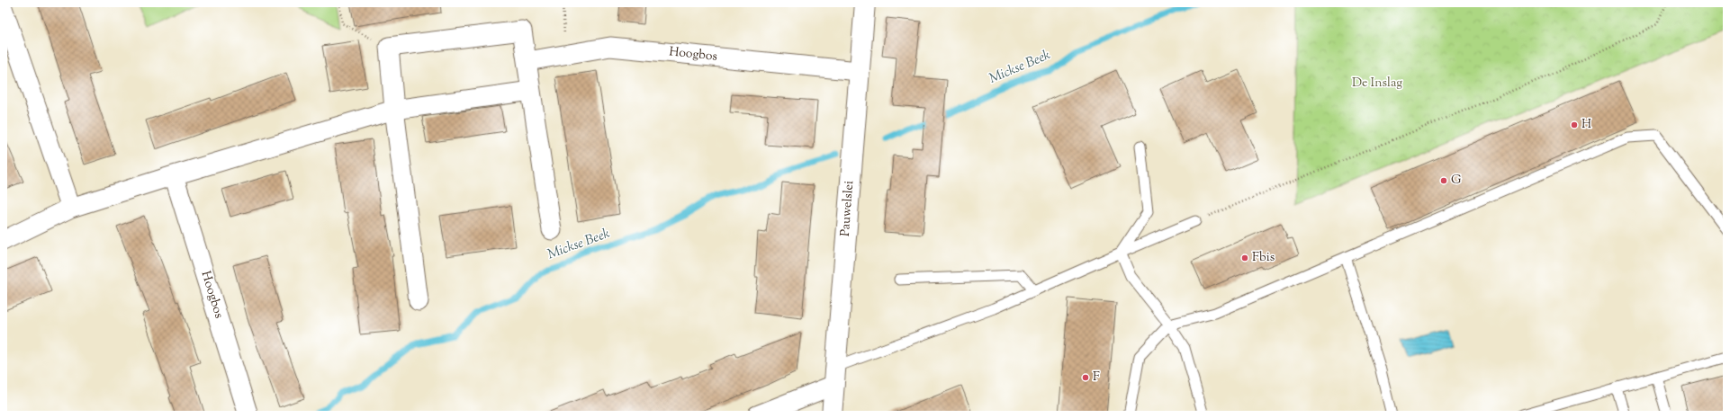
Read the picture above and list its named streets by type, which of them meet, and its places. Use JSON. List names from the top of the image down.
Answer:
{
  "streets": {
    "street": ["Hoogbos", "Pauwelslei"]
  },
  "crossings": [
    ["Hoogbos", "Pauwelslei"]
  ],
  "water": ["Mickse Beek"],
  "parks": ["De Inslag"],
  "places": [
    "H",
    "G",
    "Fbis",
    "F"
  ]
}
